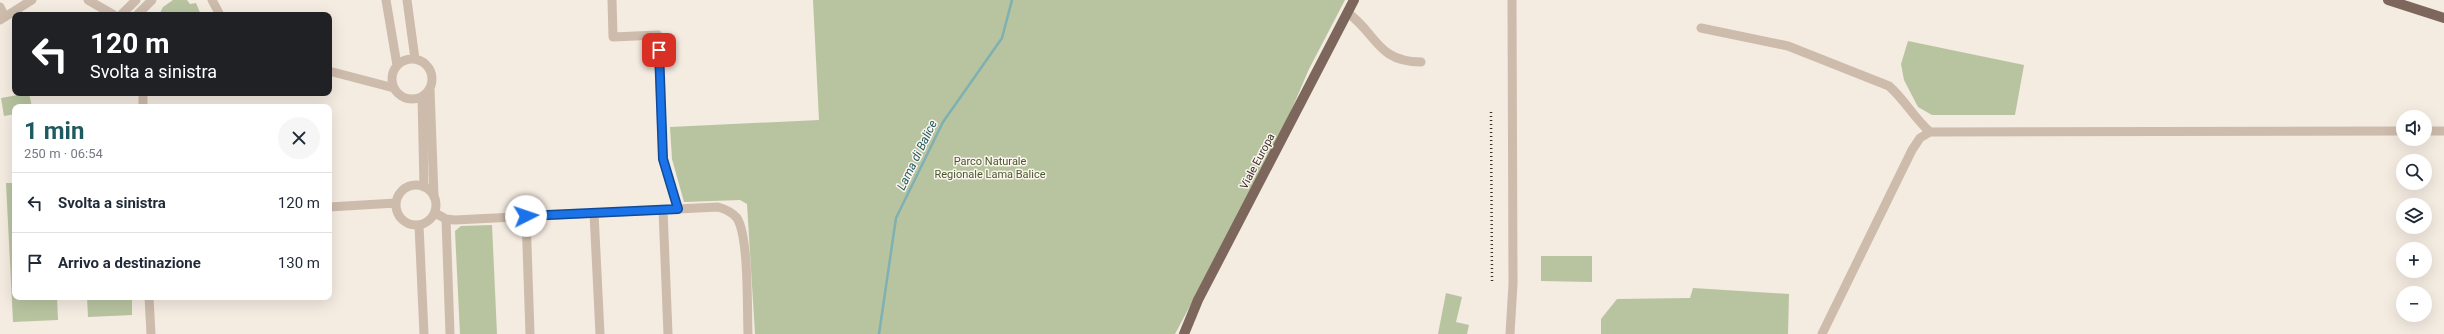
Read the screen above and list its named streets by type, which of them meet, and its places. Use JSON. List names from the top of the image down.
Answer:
{
  "streets": {
    "main road": ["Viale Europa"]
  },
  "water": ["Lama di Balice"],
  "parks": ["Parco Naturale Regionale Lama Balice"],
  "page": {
    "turn": ["120 m", "Svolta a sinistra"],
    "heading": ["1 min", "250 m · 06:54"],
    "map_buttons": ["+", "−"],
    "list": [
      {
        "name": "Svolta a sinistra",
        "value": "120 m"
      },
      {
        "name": "Arrivo a destinazione",
        "value": "130 m"
      }
    ]
  }
}
